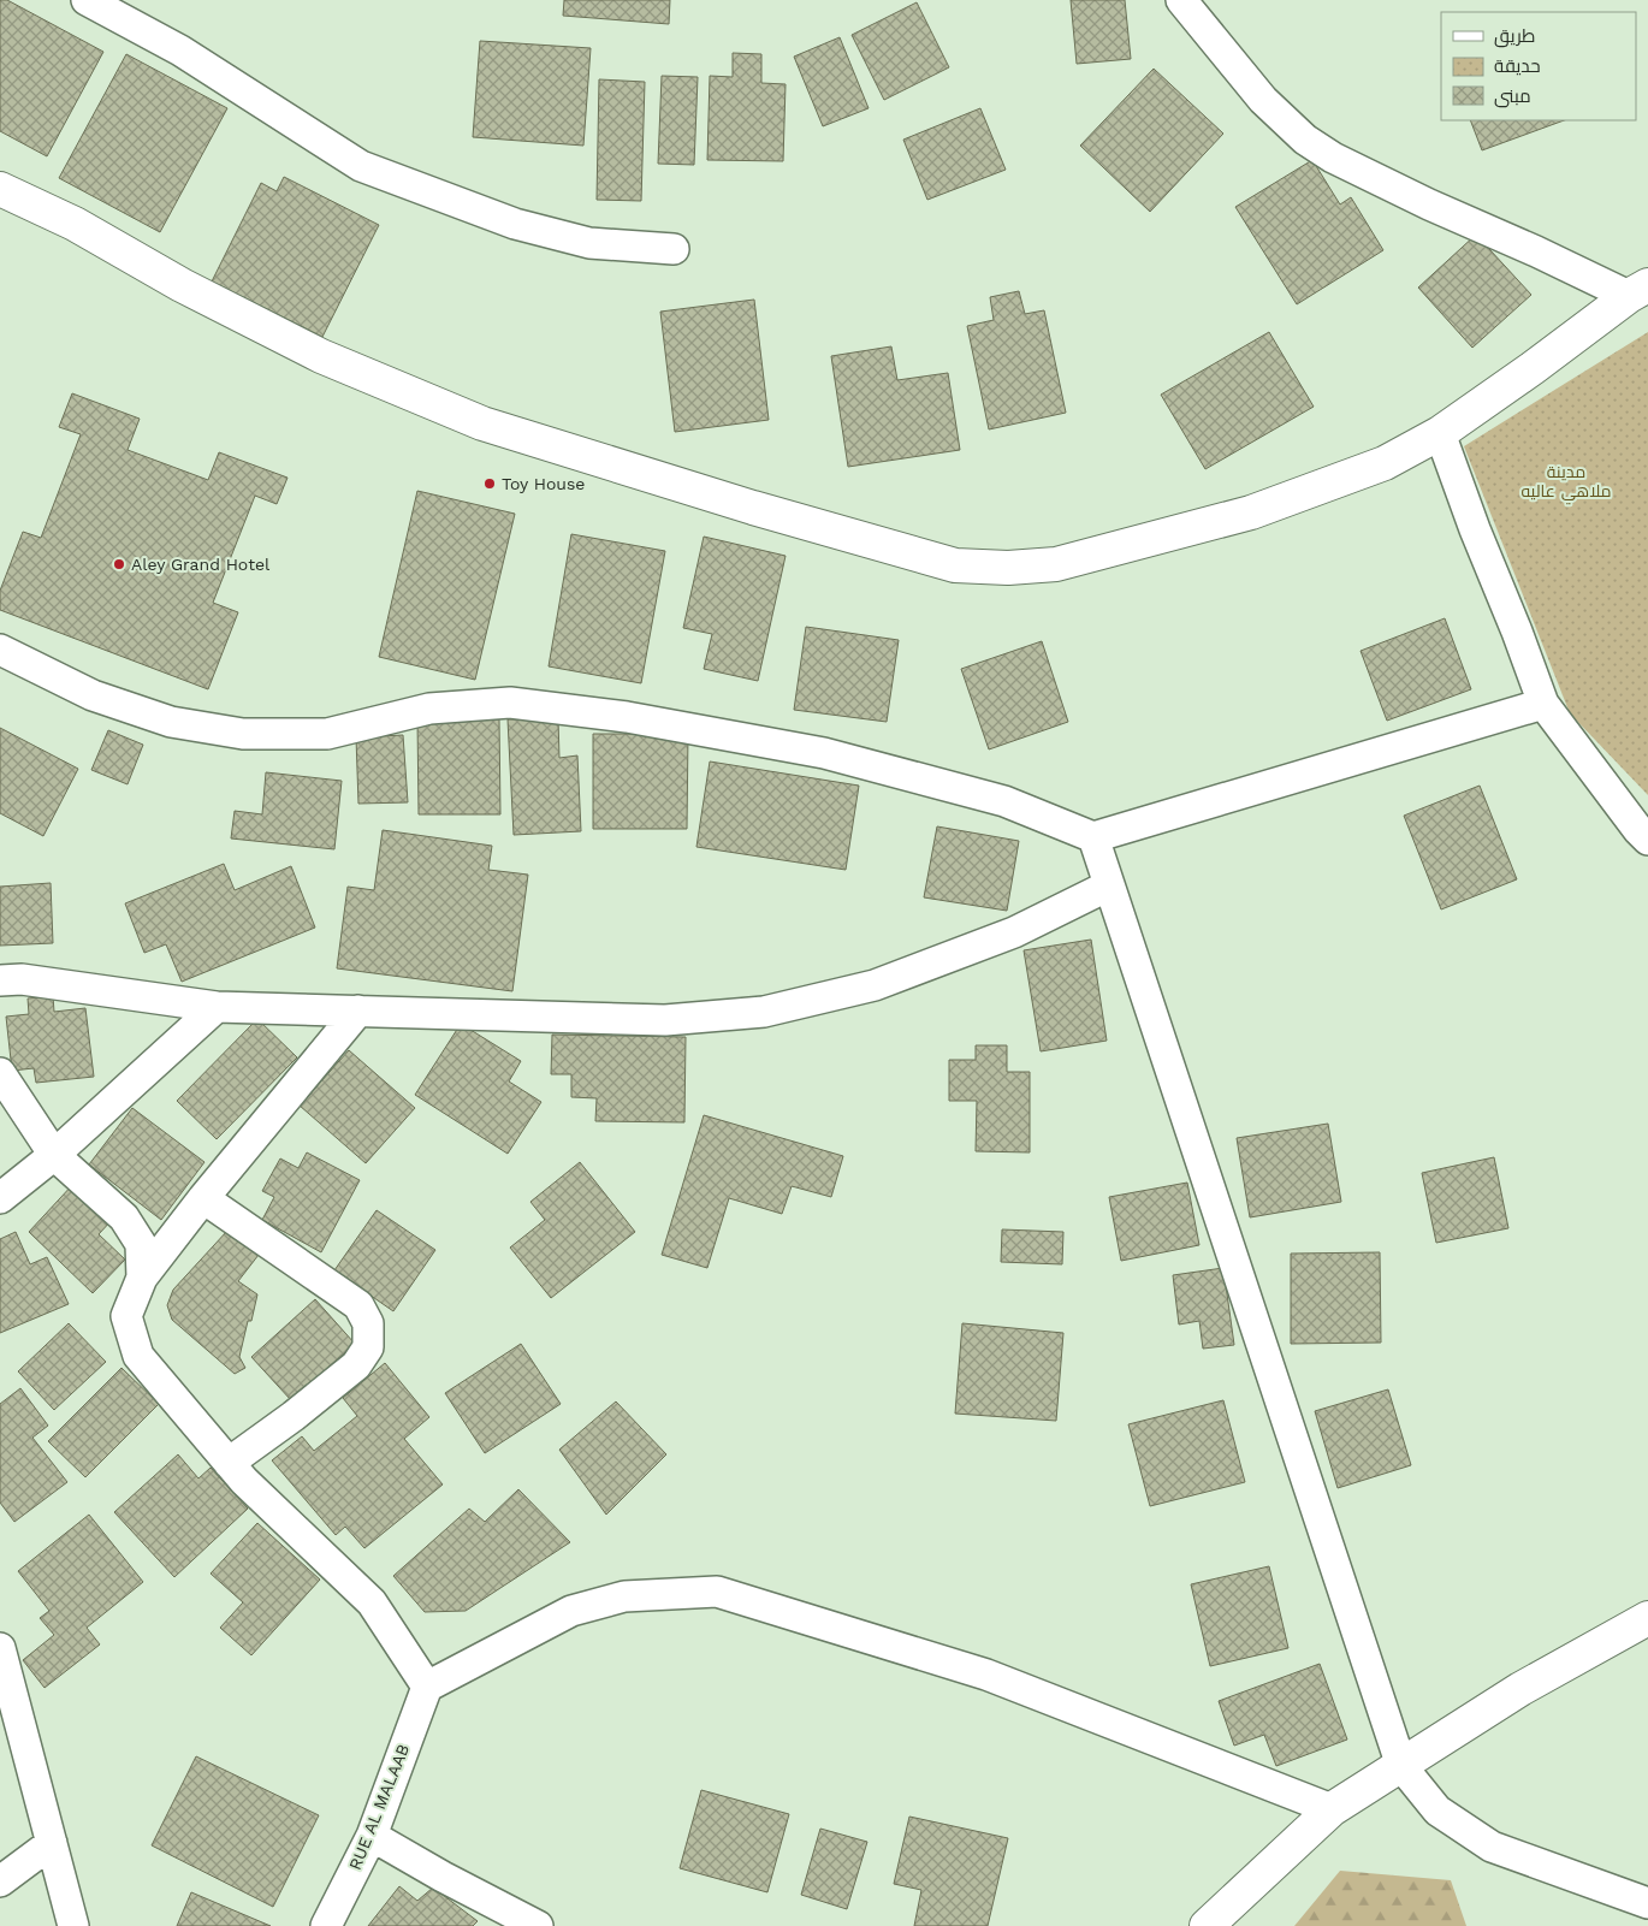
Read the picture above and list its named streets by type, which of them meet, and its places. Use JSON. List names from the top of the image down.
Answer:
{
  "streets": {
    "street": ["RUE AL MALAAB"]
  },
  "parks": ["مدينة ملاهي عاليه"],
  "places": ["Toy House", "Aley Grand Hotel"],
  "legend": ["طريق", "حديقة", "مبنى"]
}
